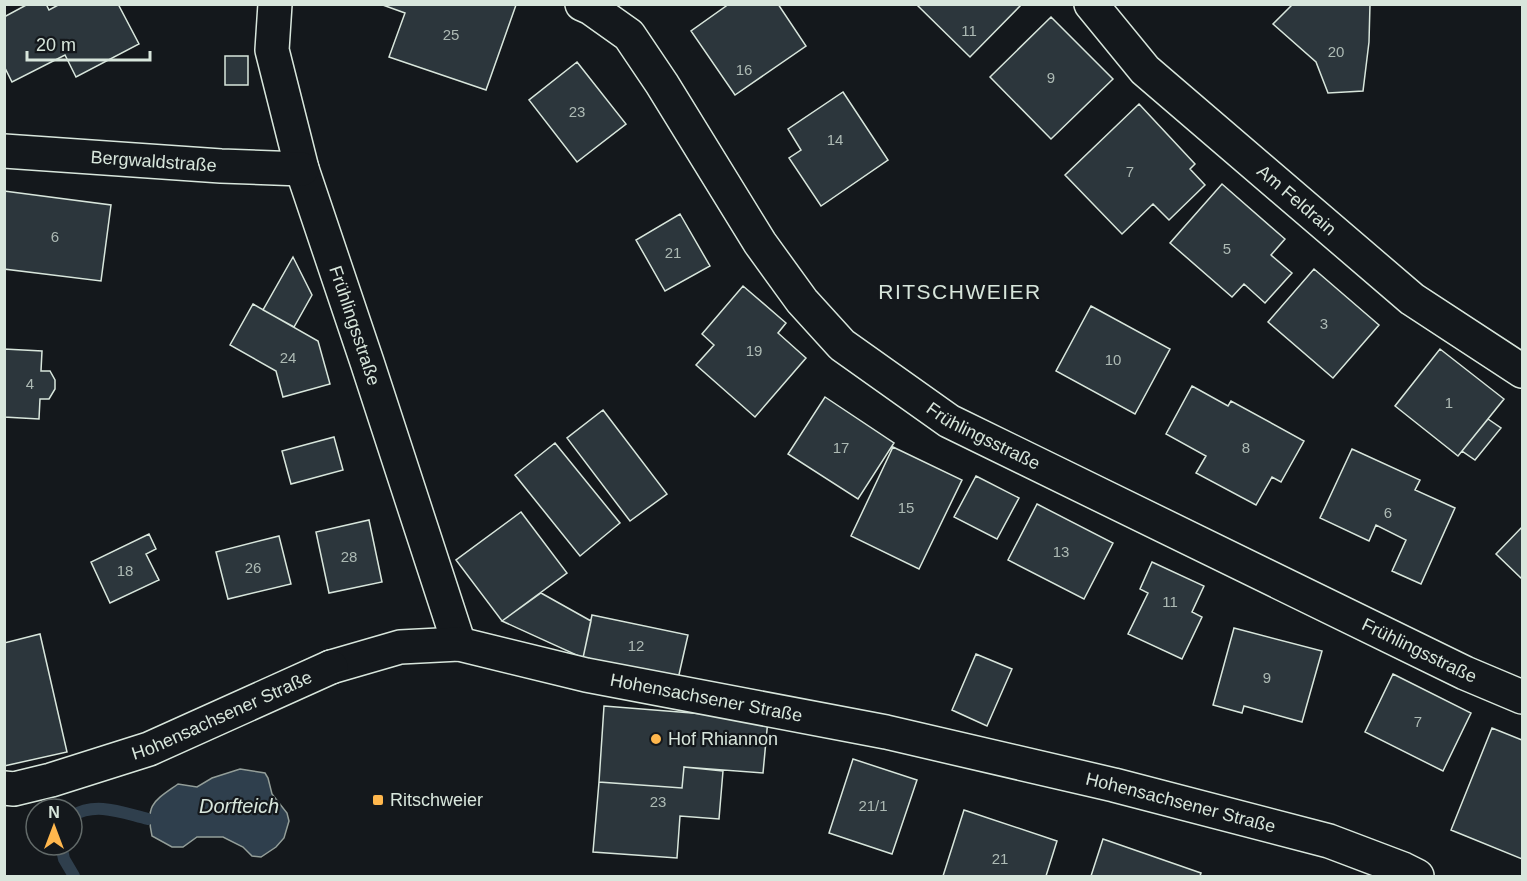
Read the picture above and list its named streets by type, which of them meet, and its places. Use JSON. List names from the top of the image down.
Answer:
{
  "streets": {
    "street": [
      "Bergwaldstraße",
      "Am Feldrain",
      "Frühlingsstraße",
      "Hohensachsener Straße"
    ]
  },
  "crossings": [
    ["Bergwaldstraße", "Frühlingsstraße"],
    ["Frühlingsstraße", "Hohensachsener Straße"]
  ],
  "districts": ["RITSCHWEIER"],
  "water": ["Dorfteich"],
  "places": {
    "other": ["Hof Rhiannon"],
    "transit": ["Ritschweier"]
  },
  "house_numbers": [
    "11",
    "25",
    "20",
    "16",
    "9",
    "23",
    "14",
    "7",
    "6",
    "5",
    "21",
    "3",
    "19",
    "24",
    "10",
    "4",
    "1",
    "17",
    "8",
    "15",
    "6",
    "13",
    "28",
    "26",
    "18",
    "11",
    "12",
    "9",
    "7",
    "23",
    "21/1",
    "21"
  ],
  "scale_bar": "20 m",
  "north": "top"
}
